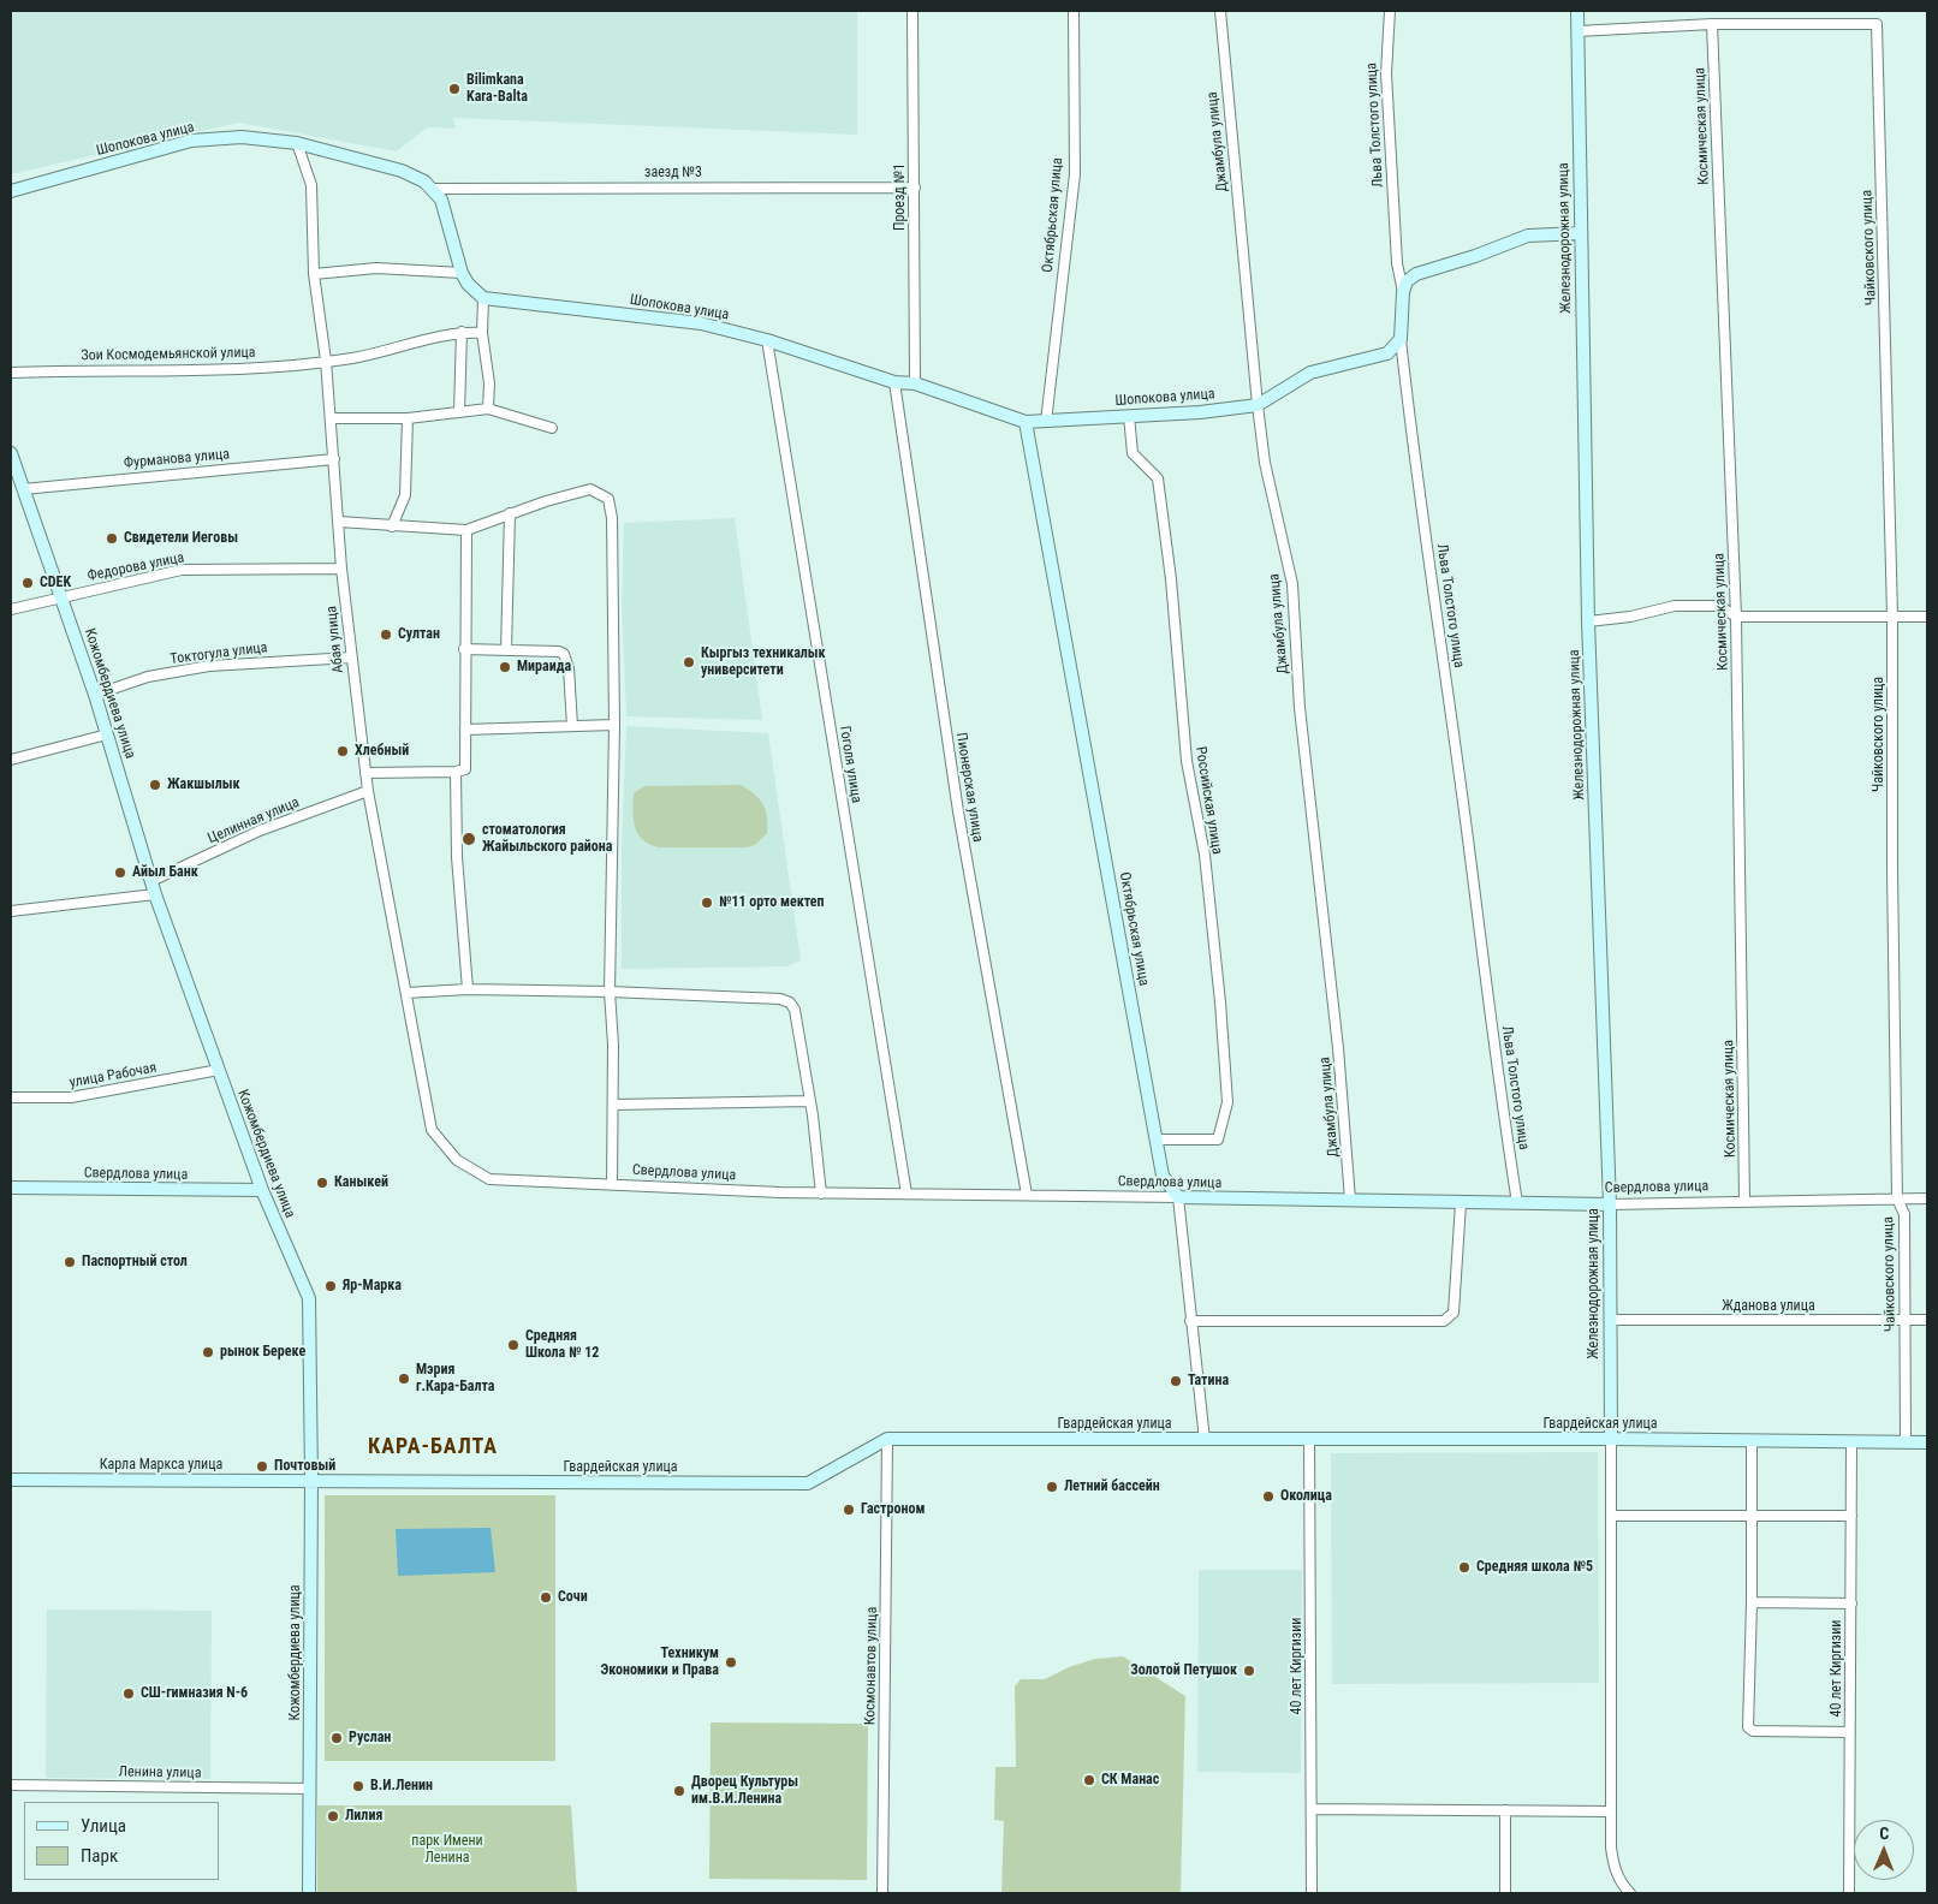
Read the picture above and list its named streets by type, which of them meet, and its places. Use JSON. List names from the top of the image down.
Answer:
{
  "streets": {
    "street": [
      "Льва Толстого улица",
      "Космическая улица",
      "Шопокова улица",
      "Джамбула улица",
      "заезд №3",
      "Проезд №1",
      "Октябрьская улица",
      "Железнодорожная улица",
      "Чайковского улица",
      "Зои Космодемьянской улица",
      "Фурманова улица",
      "Федорова улица",
      "Абая улица",
      "Токтогула улица",
      "Кожомбердиева улица",
      "Гоголя улица",
      "Пионерская улица",
      "Российская улица",
      "Целинная улица",
      "улица Рабочая",
      "Свердлова улица",
      "Жданова улица",
      "Гвардейская улица",
      "Карла Маркса улица",
      "Космонавтов улица",
      "40 лет Киргизии",
      "Ленина улица"
    ]
  },
  "crossings": [
    ["Льва Толстого улица", "Шопокова улица"],
    ["Льва Толстого улица", "Свердлова улица"],
    ["Космическая улица", "Чайковского улица"],
    ["Космическая улица", "Свердлова улица"],
    ["Шопокова улица", "Джамбула улица"],
    ["Шопокова улица", "заезд №3"],
    ["Шопокова улица", "Проезд №1"],
    ["Шопокова улица", "Октябрьская улица"],
    ["Шопокова улица", "Абая улица"],
    ["Шопокова улица", "Гоголя улица"],
    ["Шопокова улица", "Пионерская улица"],
    ["Шопокова улица", "Российская улица"],
    ["Джамбула улица", "Свердлова улица"],
    ["заезд №3", "Проезд №1"],
    ["Октябрьская улица", "Российская улица"],
    ["Октябрьская улица", "Свердлова улица"],
    ["Октябрьская улица", "Гвардейская улица"],
    ["Железнодорожная улица", "Свердлова улица"],
    ["Железнодорожная улица", "Жданова улица"],
    ["Железнодорожная улица", "Гвардейская улица"],
    ["Чайковского улица", "Свердлова улица"],
    ["Чайковского улица", "Жданова улица"],
    ["Чайковского улица", "Гвардейская улица"],
    ["Зои Космодемьянской улица", "Абая улица"],
    ["Фурманова улица", "Абая улица"],
    ["Фурманова улица", "Кожомбердиева улица"],
    ["Федорова улица", "Абая улица"],
    ["Федорова улица", "Кожомбердиева улица"],
    ["Абая улица", "Токтогула улица"],
    ["Абая улица", "Целинная улица"],
    ["Абая улица", "Свердлова улица"],
    ["Токтогула улица", "Кожомбердиева улица"],
    ["Кожомбердиева улица", "Целинная улица"],
    ["Кожомбердиева улица", "улица Рабочая"],
    ["Кожомбердиева улица", "Свердлова улица"],
    ["Кожомбердиева улица", "Гвардейская улица"],
    ["Кожомбердиева улица", "Карла Маркса улица"],
    ["Кожомбердиева улица", "Ленина улица"],
    ["Гоголя улица", "Свердлова улица"],
    ["Пионерская улица", "Свердлова улица"],
    ["Гвардейская улица", "Карла Маркса улица"],
    ["Гвардейская улица", "Космонавтов улица"],
    ["Гвардейская улица", "40 лет Киргизии"]
  ],
  "districts": ["КАРА-БАЛТА"],
  "parks": ["парк Имени Ленина"],
  "places": [
    "Bilimkana Kara-Balta",
    "Свидетели Иеговы",
    "CDEK",
    "Султан",
    "Кыргыз техникалык университети",
    "Мираида",
    "Хлебный",
    "Жакшылык",
    "стоматология Жайыльского района",
    "Айыл Банк",
    "№11 орто мектеп",
    "Каныкей",
    "Паспортный стол",
    "Яр-Марка",
    "Средняя Школа № 12",
    "рынок Береке",
    "Мэрия г.Кара-Балта",
    "Татина",
    "Почтовый",
    "Летний бассейн",
    "Околица",
    "Гастроном",
    "Средняя школа №5",
    "Сочи",
    "Техникум Экономики и Права",
    "Золотой Петушок",
    "СШ-гимназия N-6",
    "Руслан",
    "СК Манас",
    "В.И.Ленин",
    "Дворец Культуры им.В.И.Ленина",
    "Лилия"
  ],
  "legend": ["Улица", "Парк"],
  "north": "top"
}
